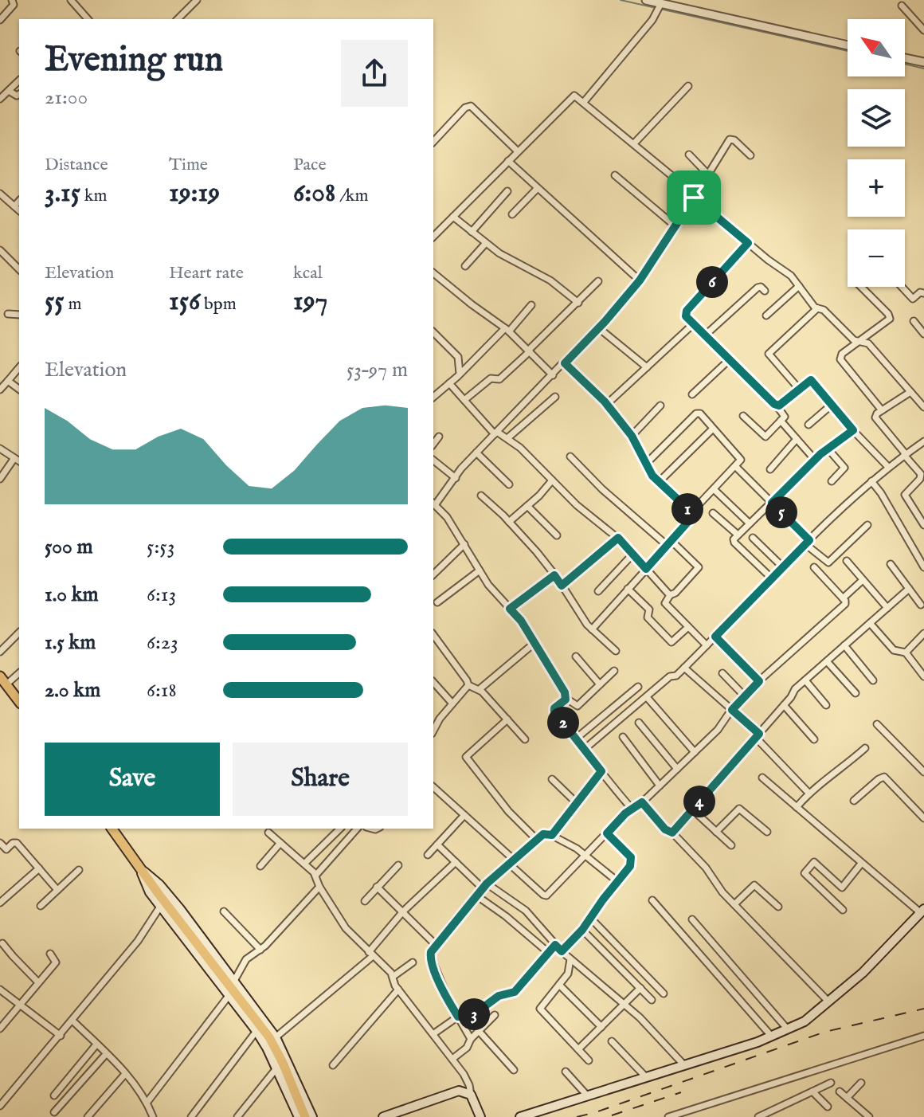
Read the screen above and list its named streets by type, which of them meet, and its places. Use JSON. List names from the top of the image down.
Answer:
{
  "north": "top left",
  "page": {
    "map_buttons": ["+", "−"],
    "heading": ["Evening run", "21:00"],
    "stats": [
      ["Distance", "3.15 km"],
      ["Time", "19:19"],
      ["Pace", "6:08 /km"],
      ["Elevation", "55 m"],
      ["Heart rate", "156 bpm"],
      ["kcal", "197"]
    ],
    "pins": [
      "6",
      "1",
      "5",
      "2",
      "4",
      "3"
    ],
    "chart": ["Elevation", "53–97 m"],
    "list": [
      {
        "name": "500 m",
        "note": "5:53"
      },
      {
        "name": "1.0 km",
        "note": "6:13"
      },
      {
        "name": "1.5 km",
        "note": "6:23"
      },
      {
        "name": "2.0 km",
        "note": "6:18"
      }
    ],
    "buttons": ["Save", "Share"]
  }
}
